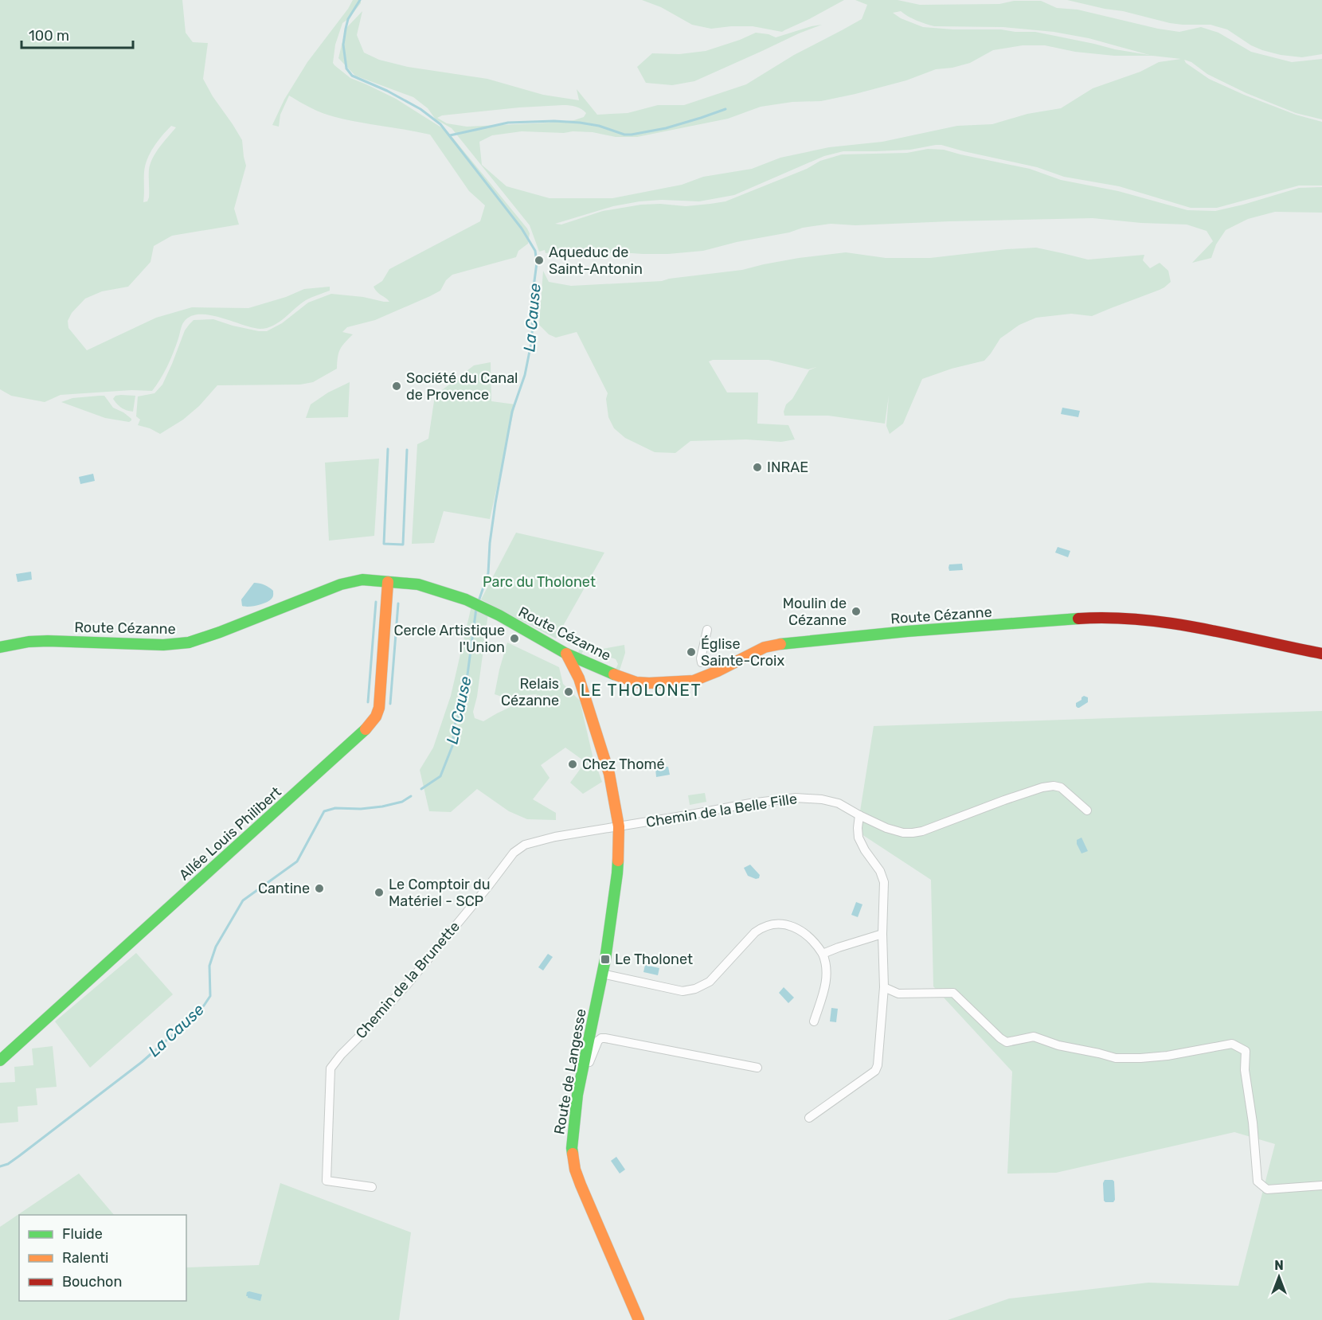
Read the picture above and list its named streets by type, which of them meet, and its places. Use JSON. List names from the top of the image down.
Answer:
{
  "streets": {
    "street": [
      "Route Cézanne",
      "Chemin de la Belle Fille",
      "Allée Louis Philibert",
      "Chemin de la Brunette",
      "Route de Langesse"
    ]
  },
  "crossings": [
    ["Route Cézanne", "Allée Louis Philibert"],
    ["Route Cézanne", "Route de Langesse"],
    ["Chemin de la Belle Fille", "Chemin de la Brunette"],
    ["Chemin de la Belle Fille", "Route de Langesse"],
    ["Chemin de la Brunette", "Route de Langesse"]
  ],
  "districts": ["LE THOLONET"],
  "water": ["La Cause"],
  "parks": ["Parc du Tholonet"],
  "places": {
    "other": [
      "Aqueduc de Saint-Antonin",
      "Société du Canal de Provence",
      "INRAE",
      "Moulin de Cézanne",
      "Cercle Artistique l'Union",
      "Église Sainte-Croix",
      "Relais Cézanne",
      "Chez Thomé",
      "Cantine",
      "Le Comptoir du Matériel - SCP"
    ],
    "transit": ["Le Tholonet"]
  },
  "legend": ["Fluide", "Ralenti", "Bouchon"],
  "scale_bar": "100 m",
  "north": "top"
}
